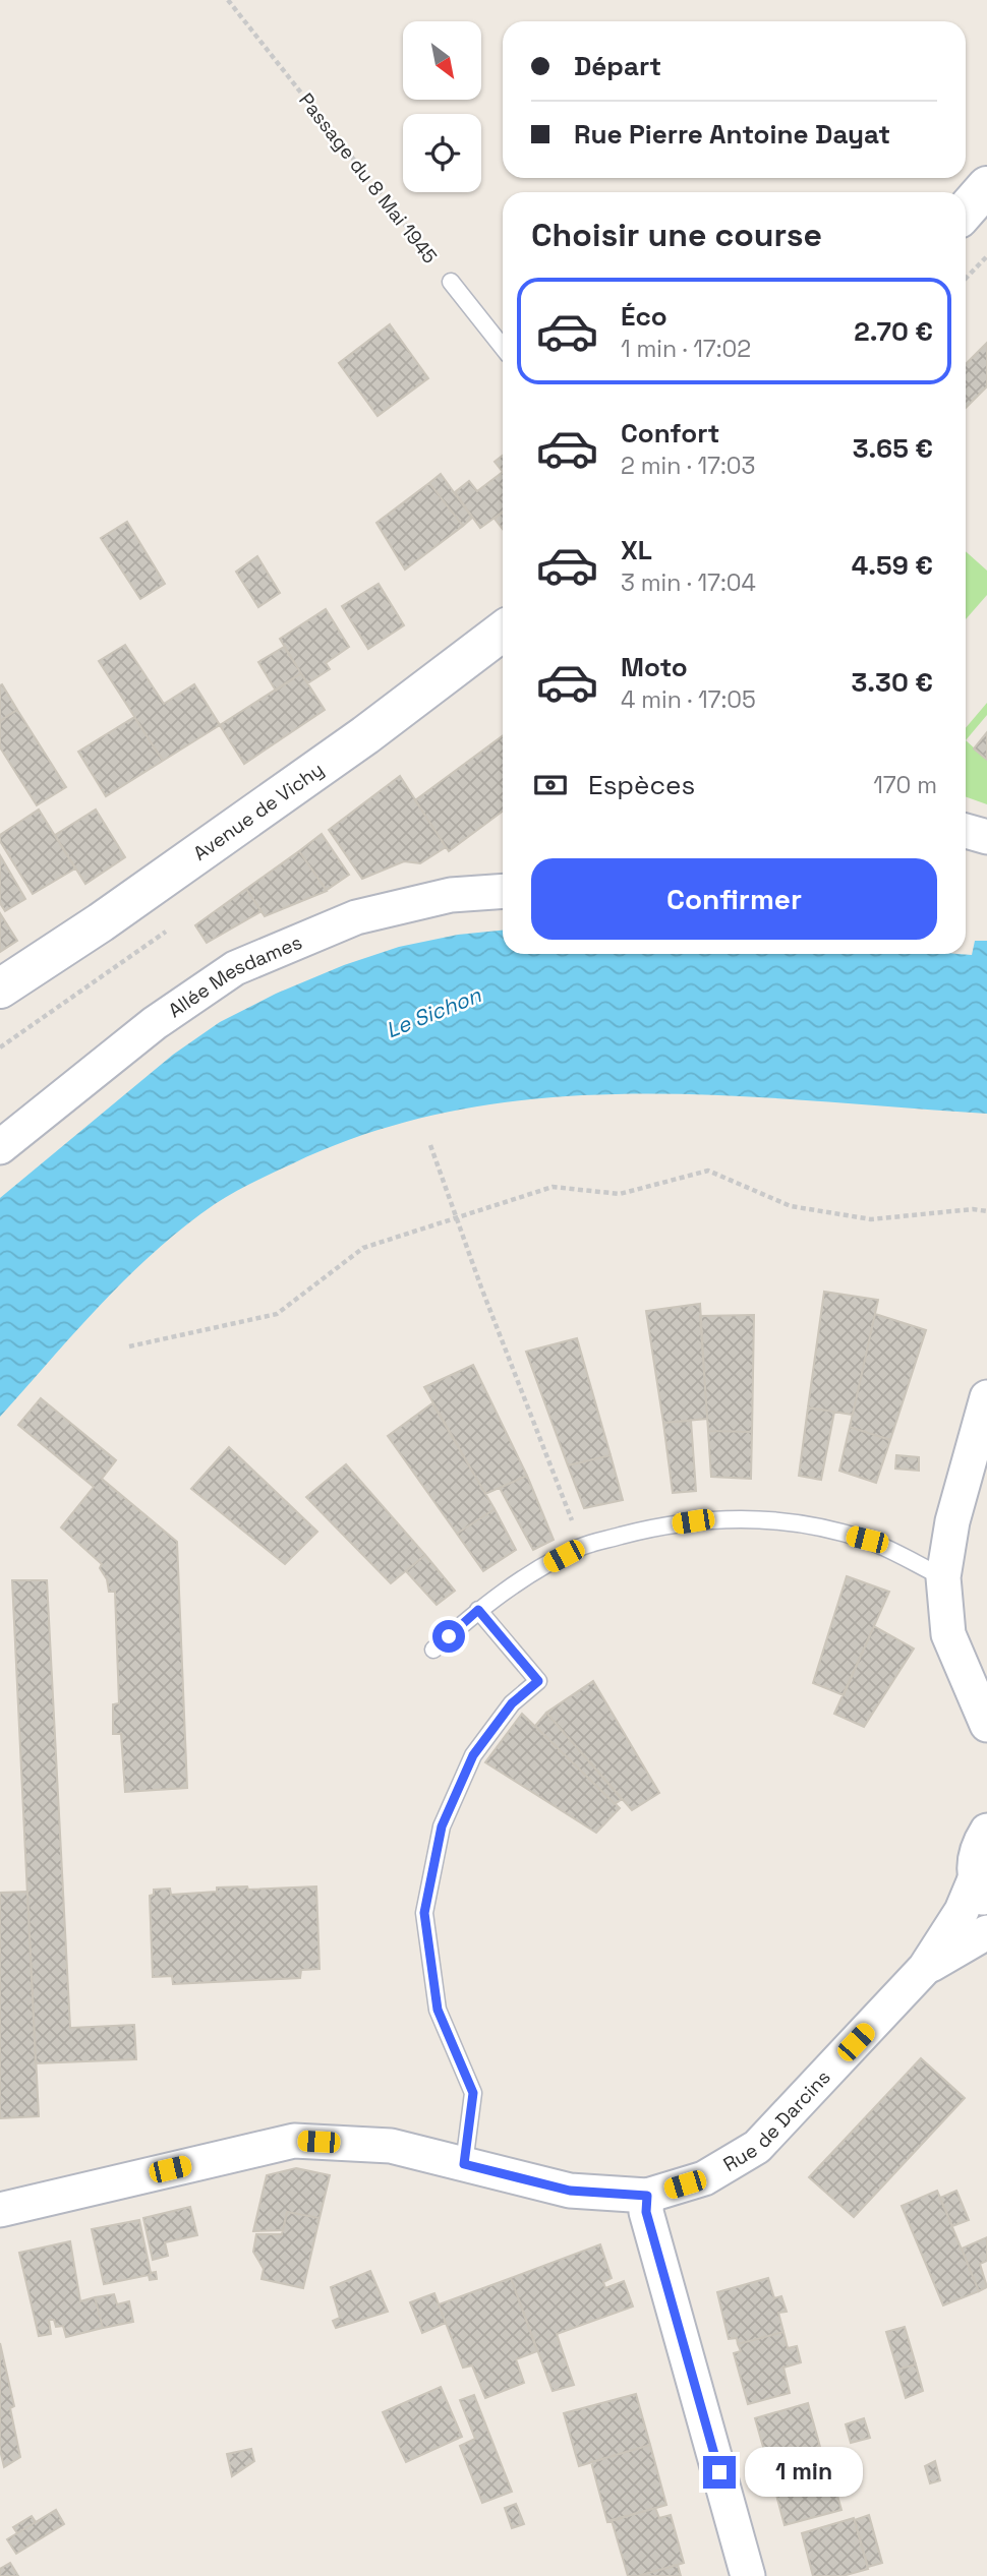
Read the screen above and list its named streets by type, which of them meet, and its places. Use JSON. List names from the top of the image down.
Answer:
{
  "streets": {
    "main road": ["Avenue de Vichy"],
    "street": ["Allée Mesdames", "Rue de Darcins"],
    "lane": ["Passage du 8 Mai 1945"]
  },
  "water": ["Le Sichon"],
  "north": "bottom right",
  "page": {
    "banner": ["Départ", "Rue Pierre Antoine Dayat"],
    "heading": "Choisir une course",
    "list": [
      {
        "name": "Éco",
        "note": "1 min · 17:02",
        "value": "2.70 €"
      },
      {
        "name": "Confort",
        "note": "2 min · 17:03",
        "value": "3.65 €"
      },
      {
        "name": "XL",
        "note": "3 min · 17:04",
        "value": "4.59 €"
      },
      {
        "name": "Moto",
        "note": "4 min · 17:05",
        "value": "3.30 €"
      }
    ],
    "pay": ["Espèces", "170 m"],
    "buttons": "Confirmer",
    "bubble": "1 min"
  }
}
